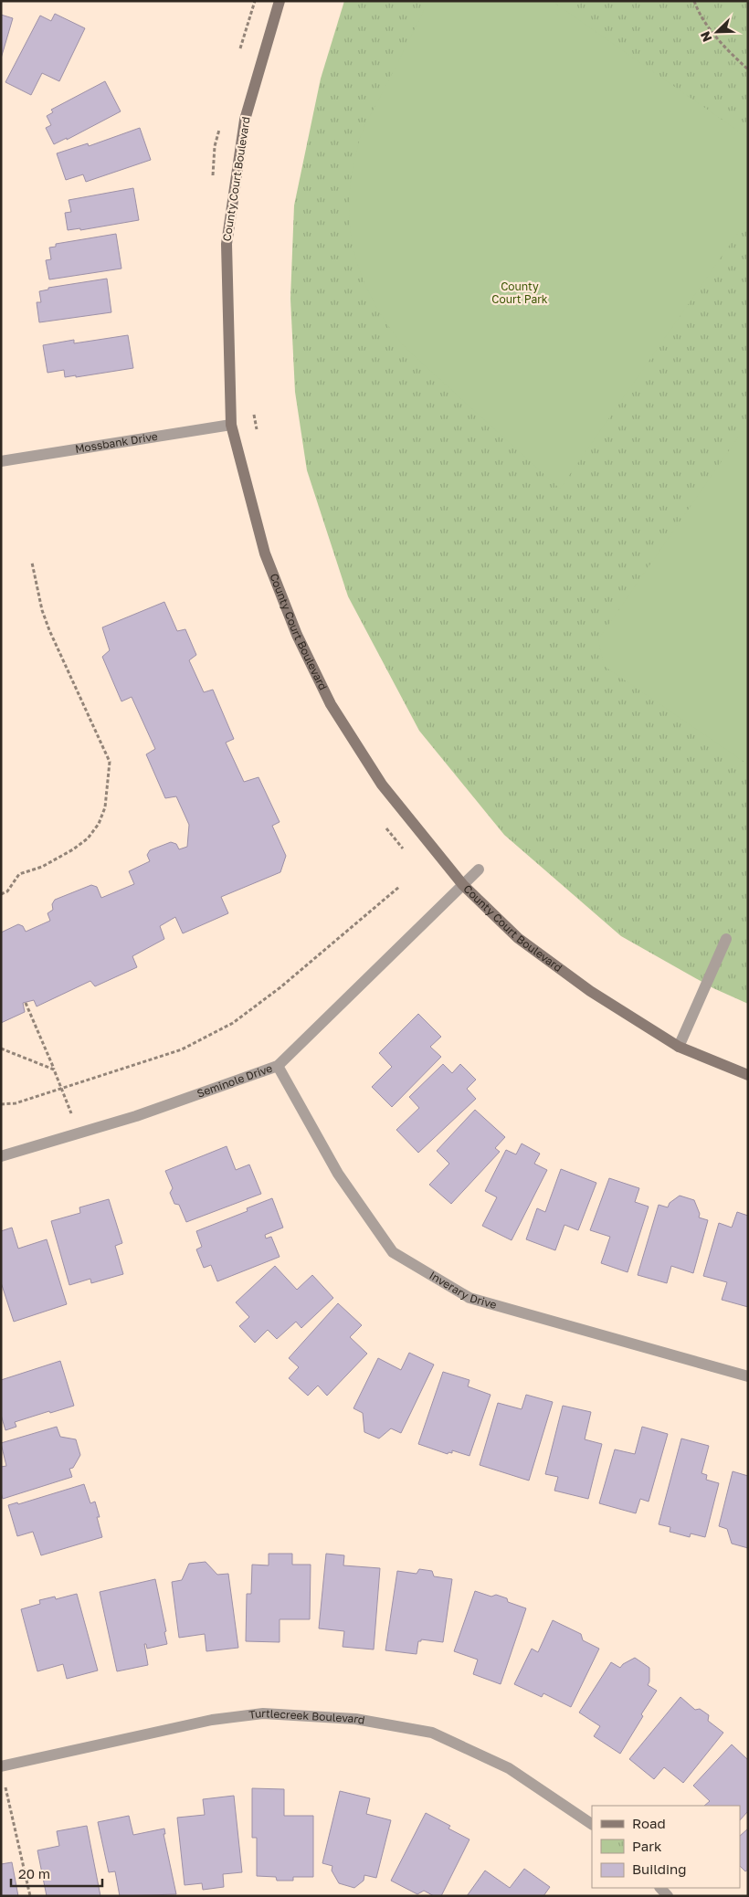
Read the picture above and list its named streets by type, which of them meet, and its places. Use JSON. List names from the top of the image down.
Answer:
{
  "streets": {
    "street": [
      "County Court Boulevard",
      "Mossbank Drive",
      "Seminole Drive",
      "Inverary Drive",
      "Turtlecreek Boulevard"
    ]
  },
  "crossings": [
    ["County Court Boulevard", "Mossbank Drive"],
    ["County Court Boulevard", "Seminole Drive"],
    ["Seminole Drive", "Inverary Drive"]
  ],
  "parks": ["County Court Park"],
  "legend": ["Road", "Park", "Building"],
  "scale_bar": "20 m",
  "north": "bottom left"
}
